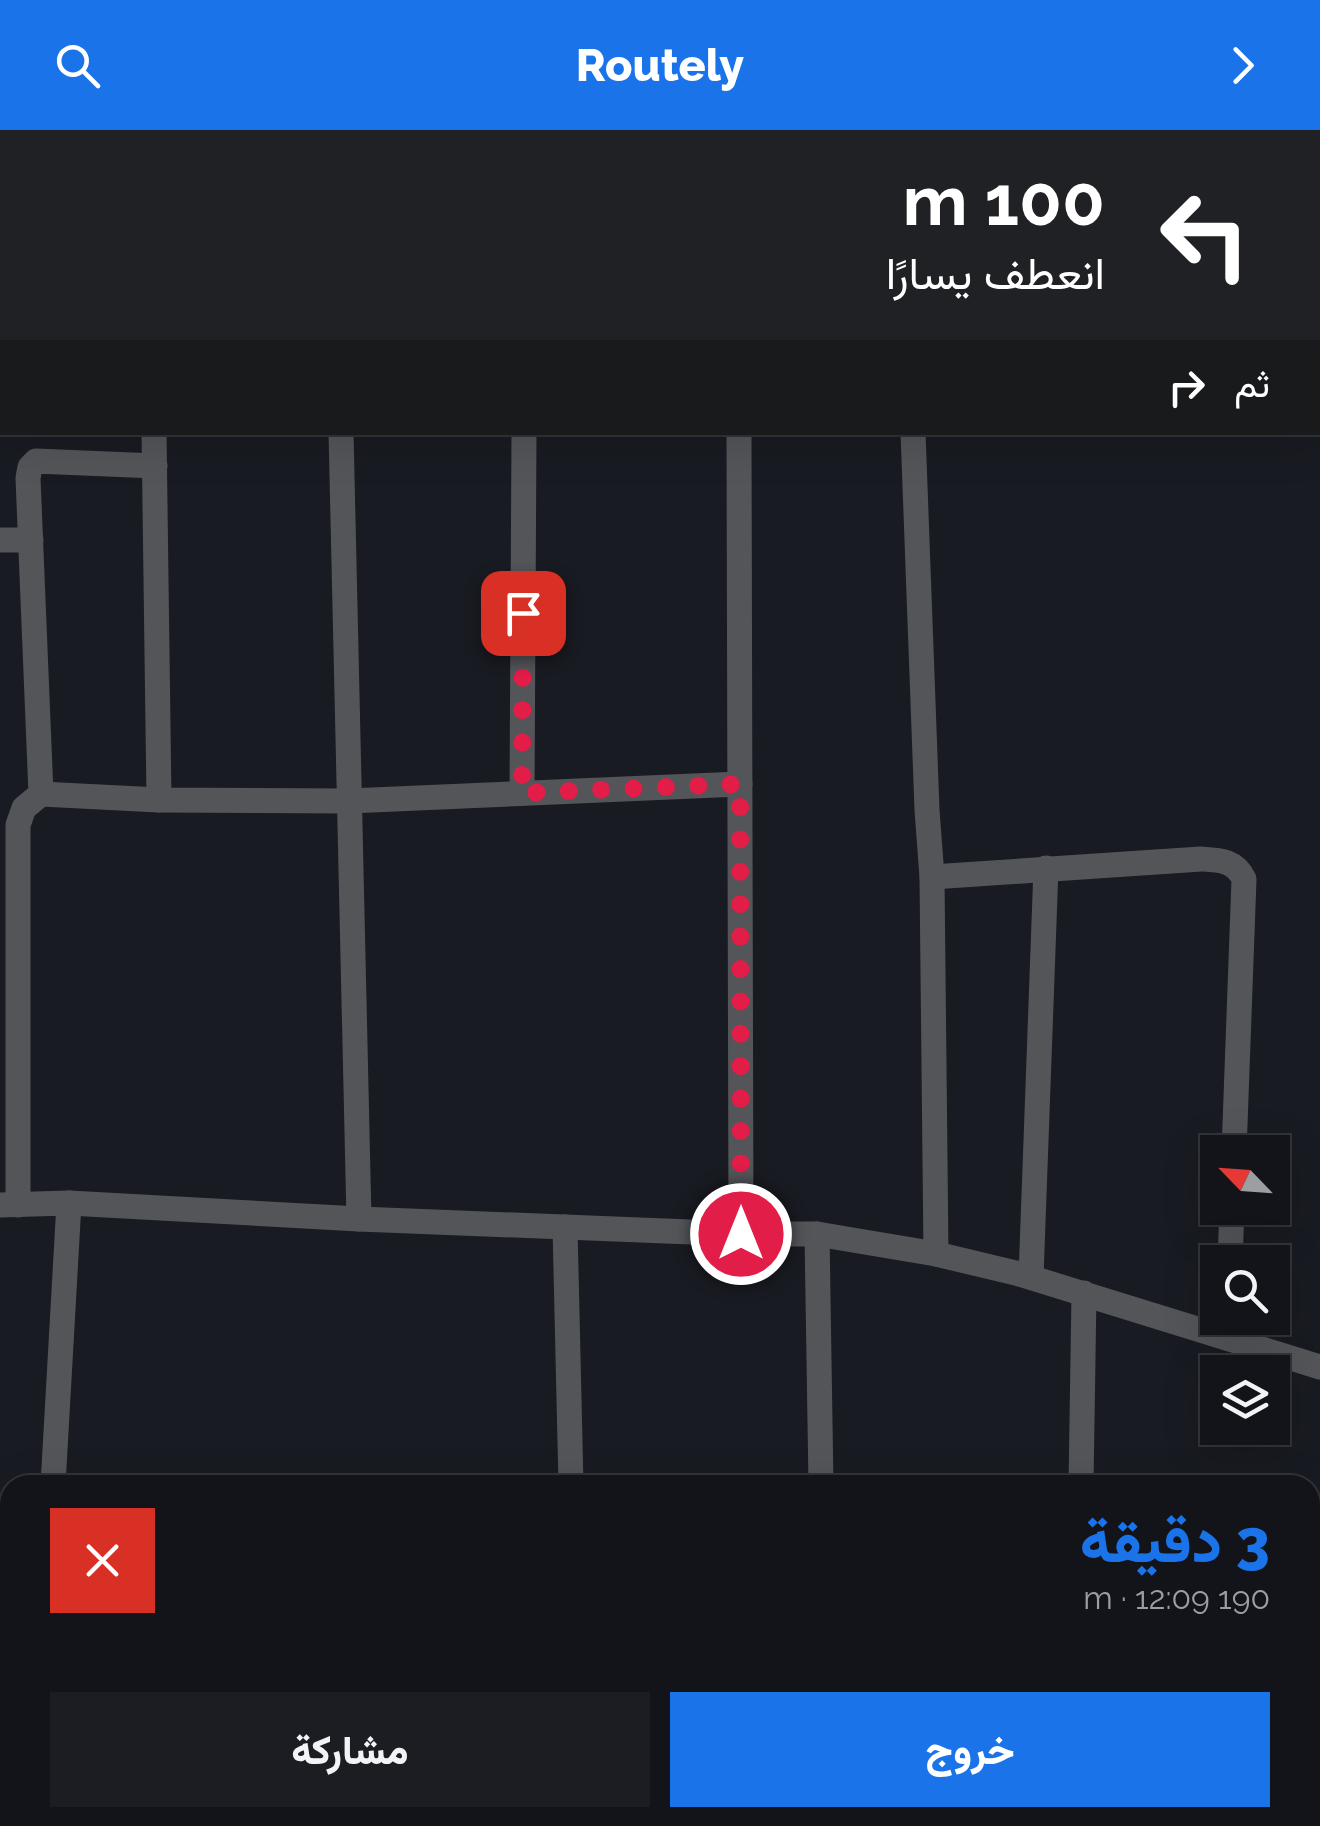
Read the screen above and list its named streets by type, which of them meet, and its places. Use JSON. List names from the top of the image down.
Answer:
{
  "north": "top left",
  "page": {
    "header": "Routely",
    "turn": ["100 m", "انعطف يسارًا"],
    "then": "ثم",
    "heading": ["3 دقيقة", "190 m · 12:09"],
    "buttons": ["خروج", "مشاركة"]
  }
}
